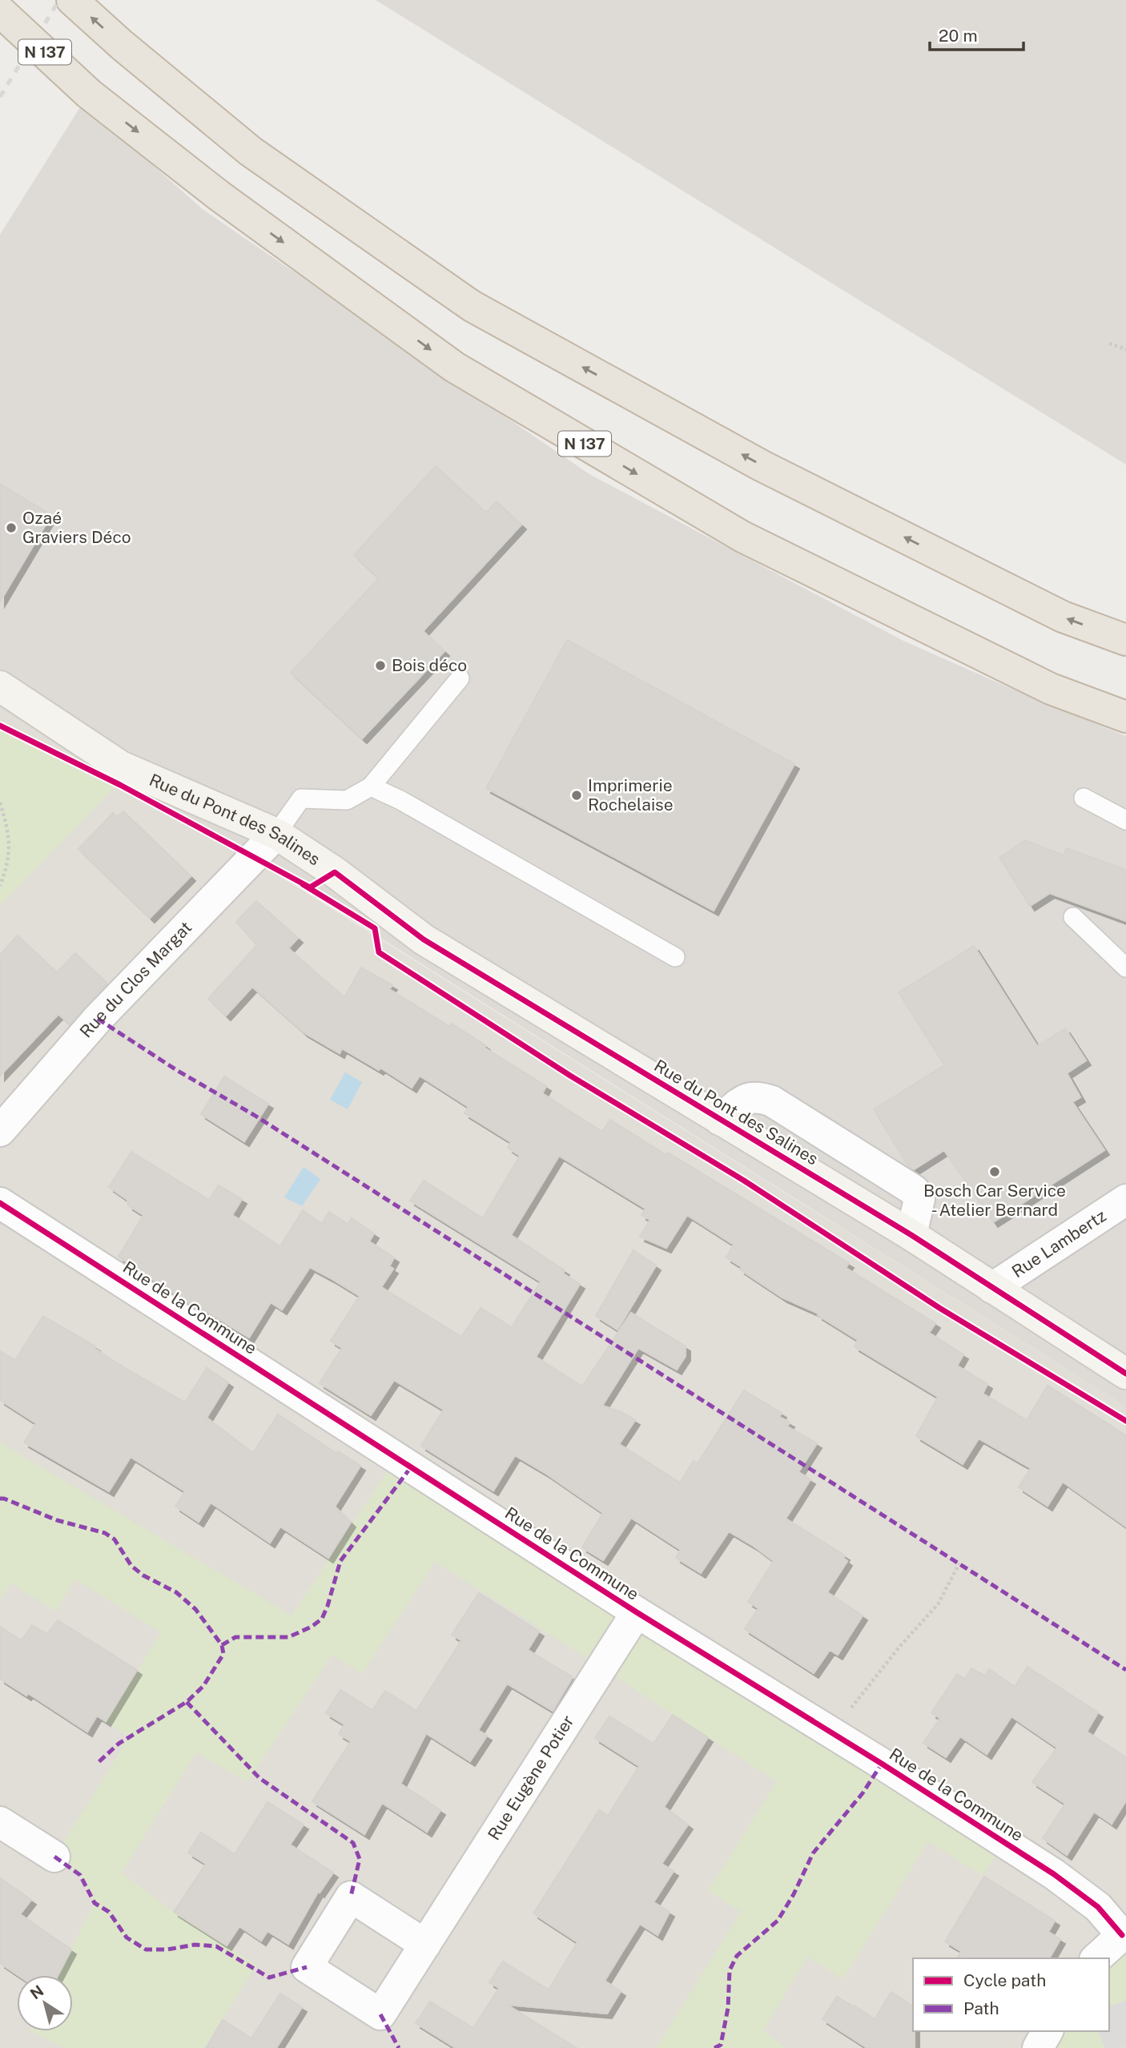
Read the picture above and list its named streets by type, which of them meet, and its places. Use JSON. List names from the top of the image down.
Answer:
{
  "streets": {
    "highway": ["N 137"],
    "street": [
      "Rue du Pont des Salines",
      "Rue du Clos Margat",
      "Rue Lambertz",
      "Rue de la Commune",
      "Rue Eugène Potier"
    ]
  },
  "crossings": [
    ["Rue du Pont des Salines", "Rue du Clos Margat"],
    ["Rue du Pont des Salines", "Rue Lambertz"],
    ["Rue de la Commune", "Rue Eugène Potier"]
  ],
  "places": [
    "Ozaé Graviers Déco",
    "Bois déco",
    "Imprimerie Rochelaise",
    "Bosch Car Service - Atelier Bernard"
  ],
  "legend": ["Cycle path", "Path"],
  "scale_bar": "20 m",
  "north": "top left"
}
